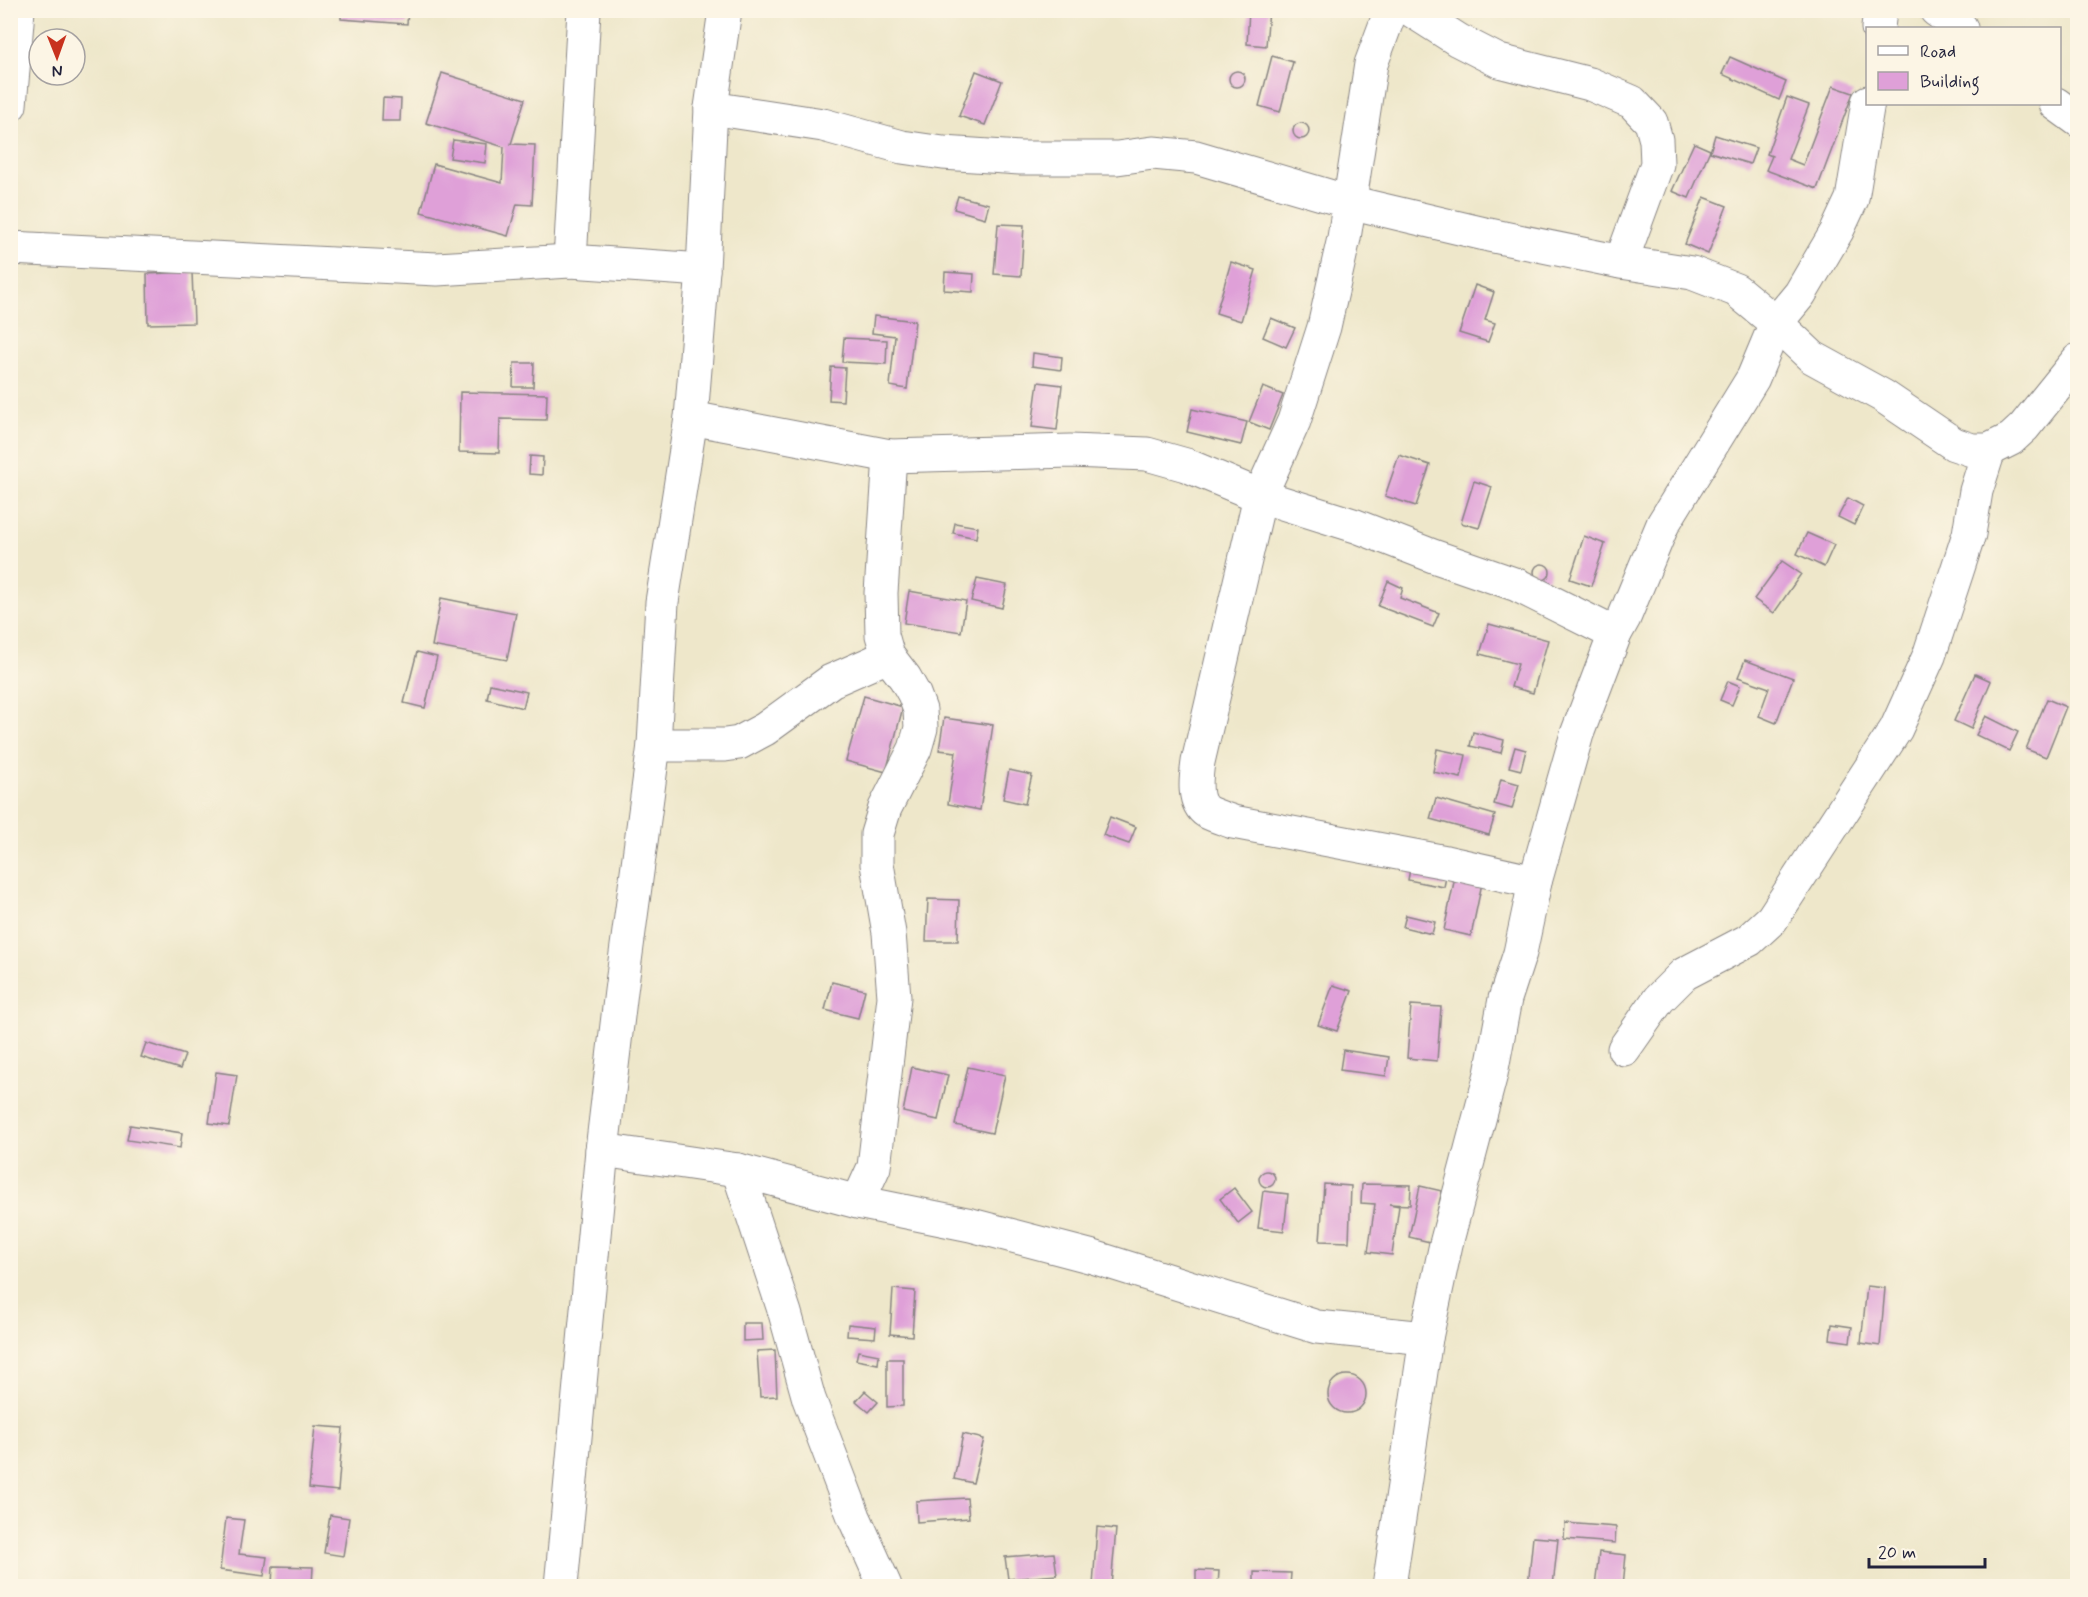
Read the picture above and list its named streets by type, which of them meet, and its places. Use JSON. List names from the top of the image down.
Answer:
{
  "legend": ["Road", "Building"],
  "scale_bar": "20 m",
  "north": "bottom"
}
